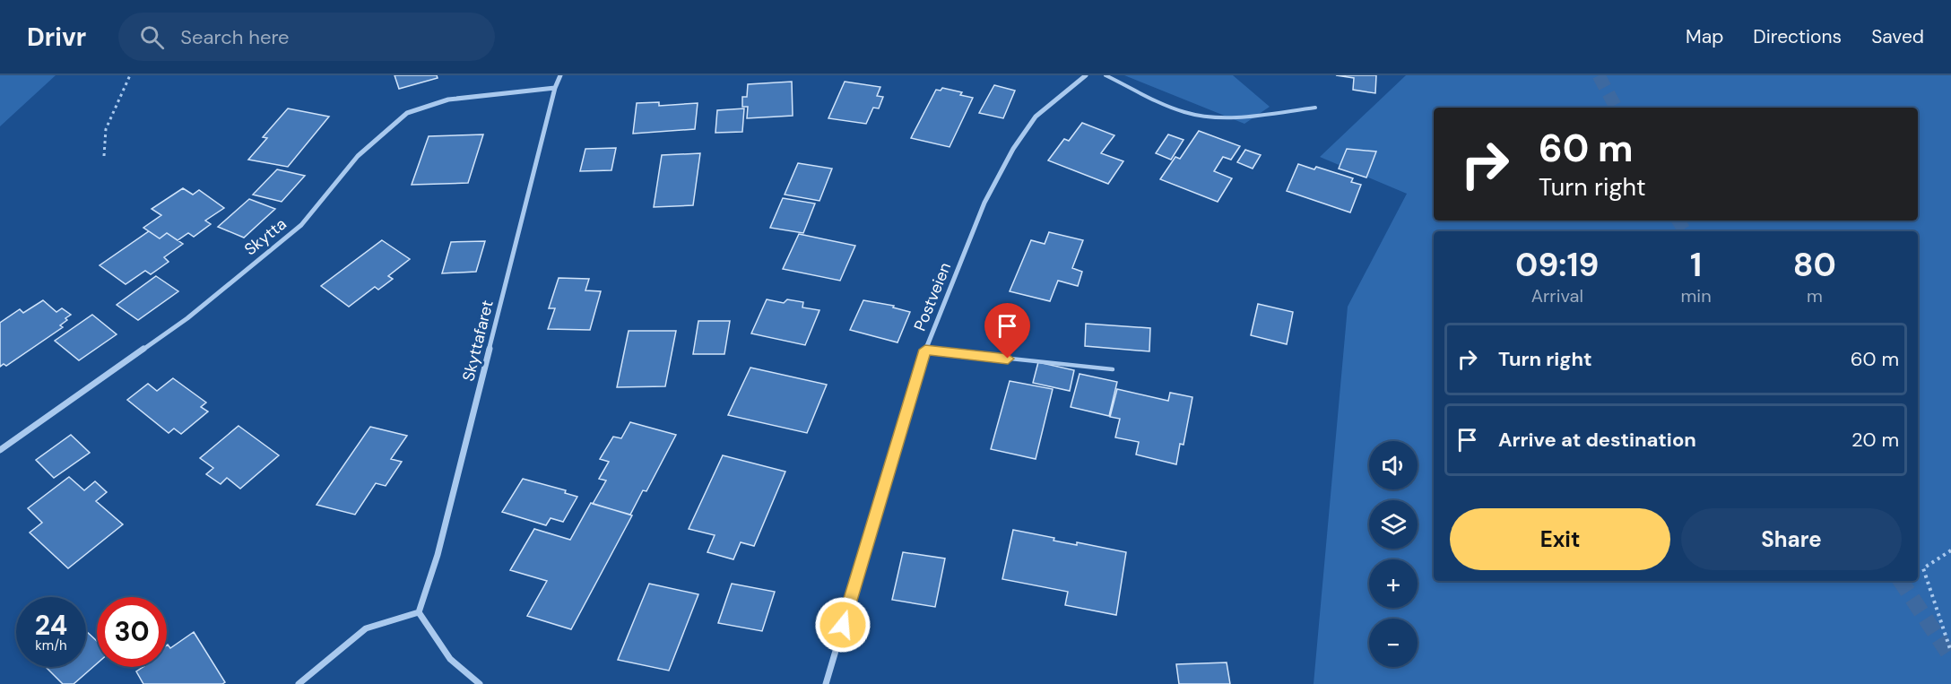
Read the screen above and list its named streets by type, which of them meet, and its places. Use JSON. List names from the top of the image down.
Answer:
{
  "streets": {
    "street": ["Skytta", "Postveien", "Skyttafaret"]
  },
  "crossings": [
    ["Skytta", "Skyttafaret"]
  ],
  "page": {
    "header": "Drivr",
    "search": "Search here",
    "nav": ["Map", "Directions", "Saved"],
    "turn": ["60 m", "Turn right"],
    "eta": [
      "09:19",
      "Arrival",
      "1",
      "min",
      "80",
      "m"
    ],
    "list": [
      {
        "name": "Turn right",
        "value": "60 m"
      },
      {
        "name": "Arrive at destination",
        "value": "20 m"
      }
    ],
    "map_buttons": ["+", "−"],
    "buttons": ["Exit", "Share"],
    "speed": "24 km/h",
    "limit": "30"
  }
}
